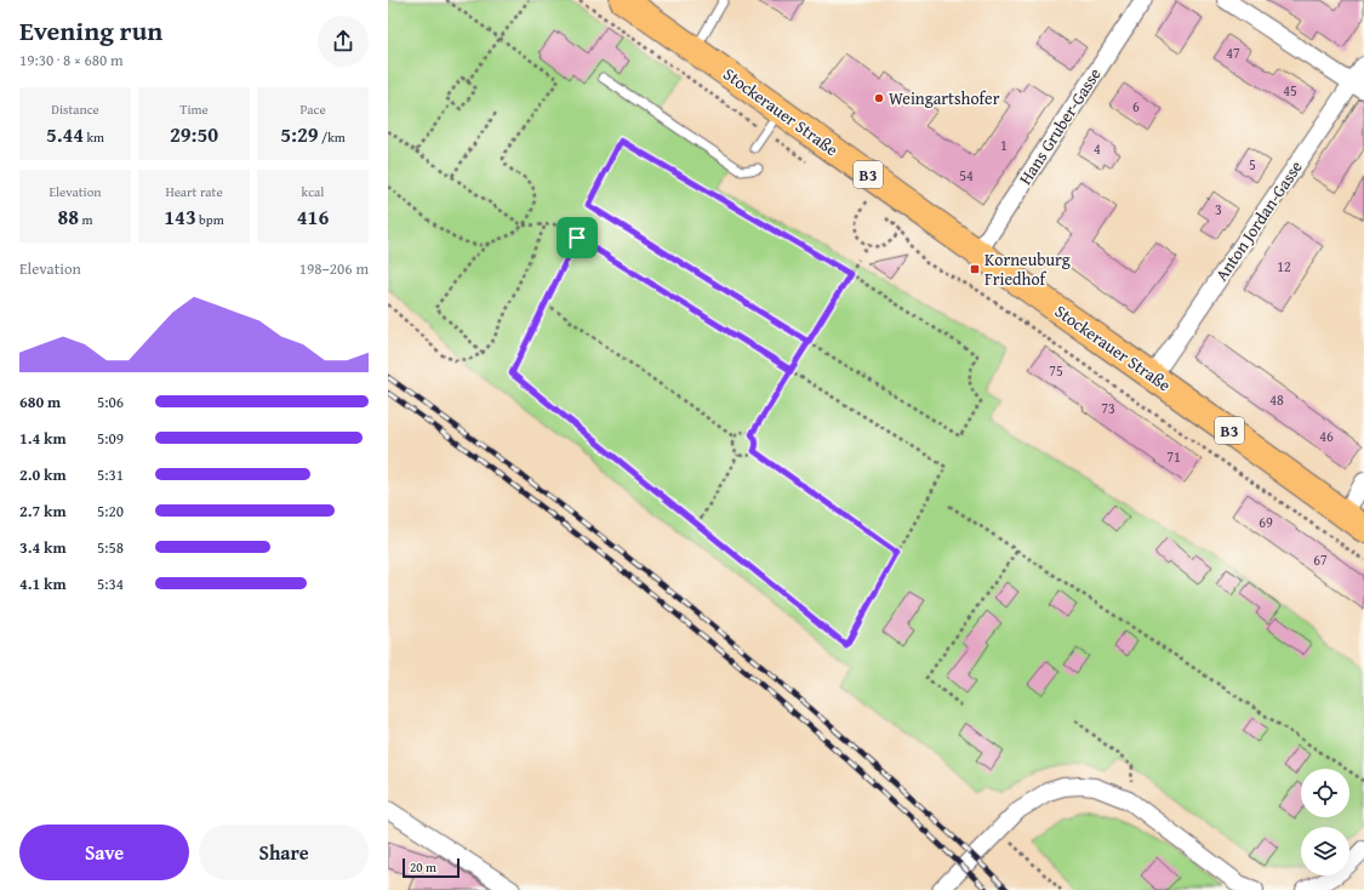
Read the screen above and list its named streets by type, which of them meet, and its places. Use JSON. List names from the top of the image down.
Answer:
{
  "streets": {
    "main road": ["Stockerauer Straße", "B3"],
    "street": ["Hans Gruber-Gasse", "Anton Jordan-Gasse"]
  },
  "crossings": [
    ["Stockerauer Straße", "Hans Gruber-Gasse"],
    ["Stockerauer Straße", "Anton Jordan-Gasse"]
  ],
  "places": {
    "other": ["Weingartshofer"],
    "transit": ["Korneuburg Friedhof"]
  },
  "house_numbers": [
    "47",
    "45",
    "6",
    "1",
    "4",
    "5",
    "54",
    "3",
    "12",
    "75",
    "48",
    "73",
    "46",
    "71",
    "69",
    "67"
  ],
  "scale_bar": "20 m",
  "page": {
    "heading": ["Evening run", "19:30 · 8 × 680 m"],
    "stats": [
      ["Distance", "5.44 km"],
      ["Time", "29:50"],
      ["Pace", "5:29 /km"],
      ["Elevation", "88 m"],
      ["Heart rate", "143 bpm"],
      ["kcal", "416"]
    ],
    "chart": ["Elevation", "198–206 m"],
    "list": [
      {
        "name": "680 m",
        "note": "5:06"
      },
      {
        "name": "1.4 km",
        "note": "5:09"
      },
      {
        "name": "2.0 km",
        "note": "5:31"
      },
      {
        "name": "2.7 km",
        "note": "5:20"
      },
      {
        "name": "3.4 km",
        "note": "5:58"
      },
      {
        "name": "4.1 km",
        "note": "5:34"
      }
    ],
    "buttons": ["Save", "Share"],
    "scale": "20 m"
  }
}
